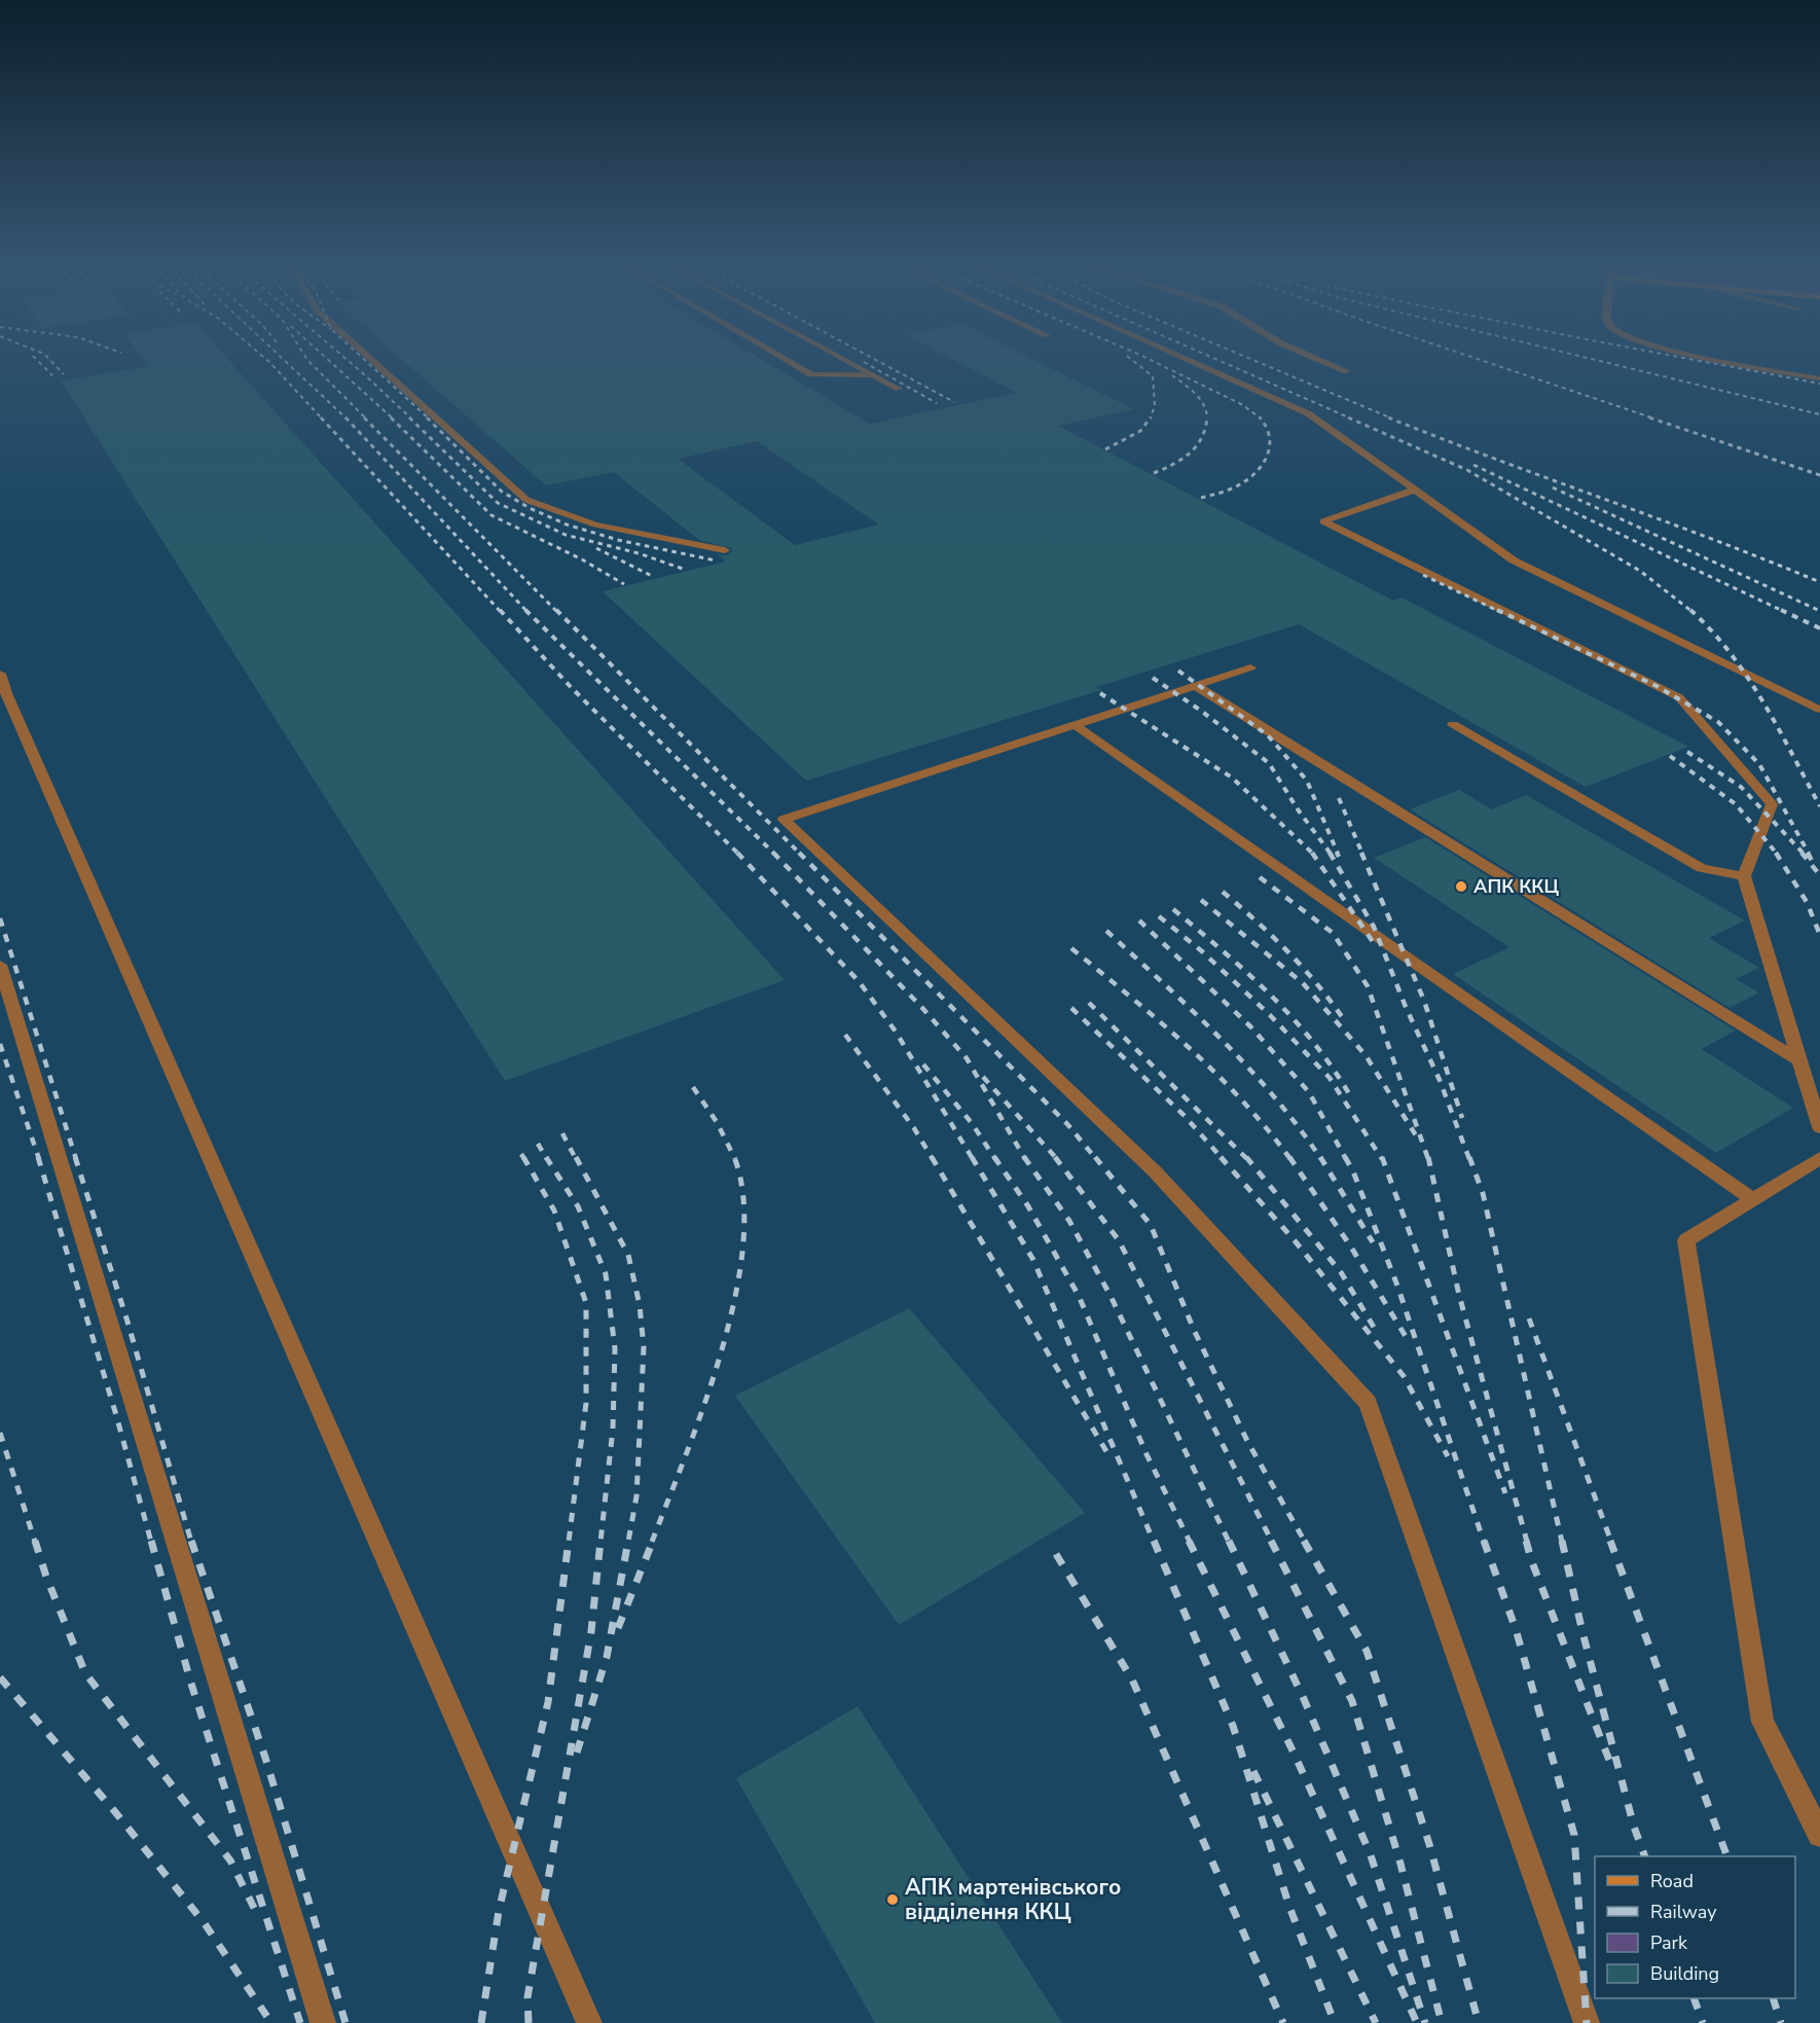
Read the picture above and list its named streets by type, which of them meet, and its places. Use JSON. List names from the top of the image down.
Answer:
{
  "places": ["АПК ККЦ", "АПК мартенівського відділення ККЦ"],
  "legend": [
    "Road",
    "Railway",
    "Park",
    "Building"
  ]
}
